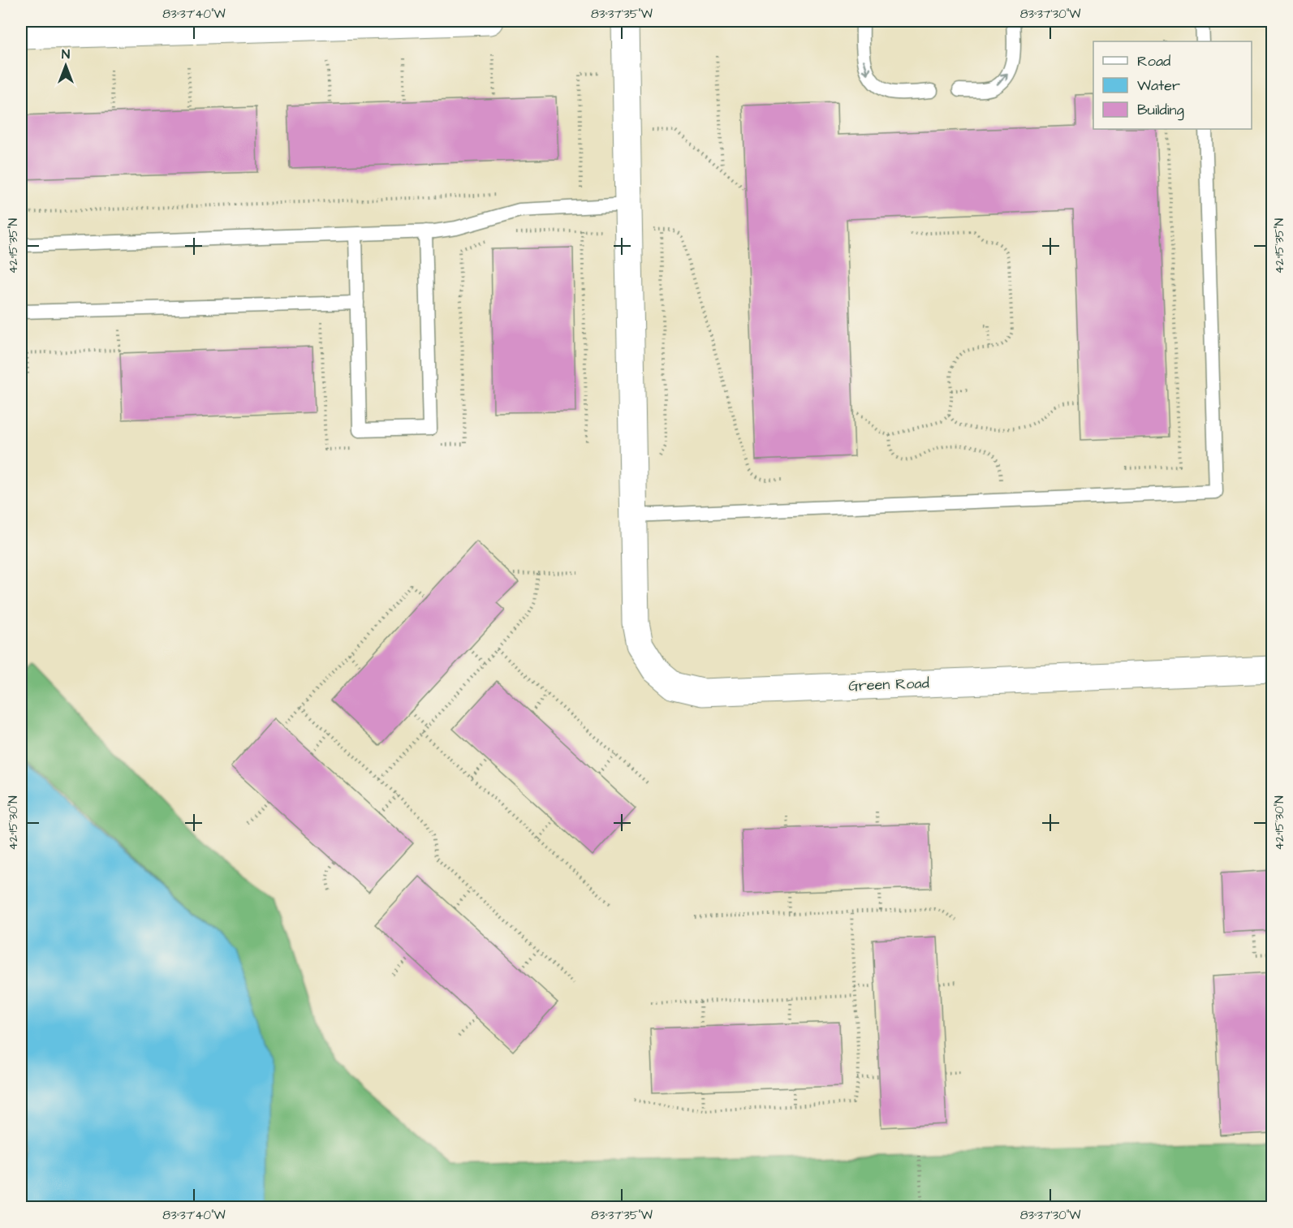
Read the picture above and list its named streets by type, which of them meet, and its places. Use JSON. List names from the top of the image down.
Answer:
{
  "streets": {
    "street": ["Green Road"]
  },
  "legend": ["Road", "Water", "Building"],
  "north": "top",
  "coordinates": [
    "83°37'40\"W",
    "83°37'35\"W",
    "83°37'30\"W",
    "42°15'35\"N",
    "42°15'30\"N"
  ]
}
